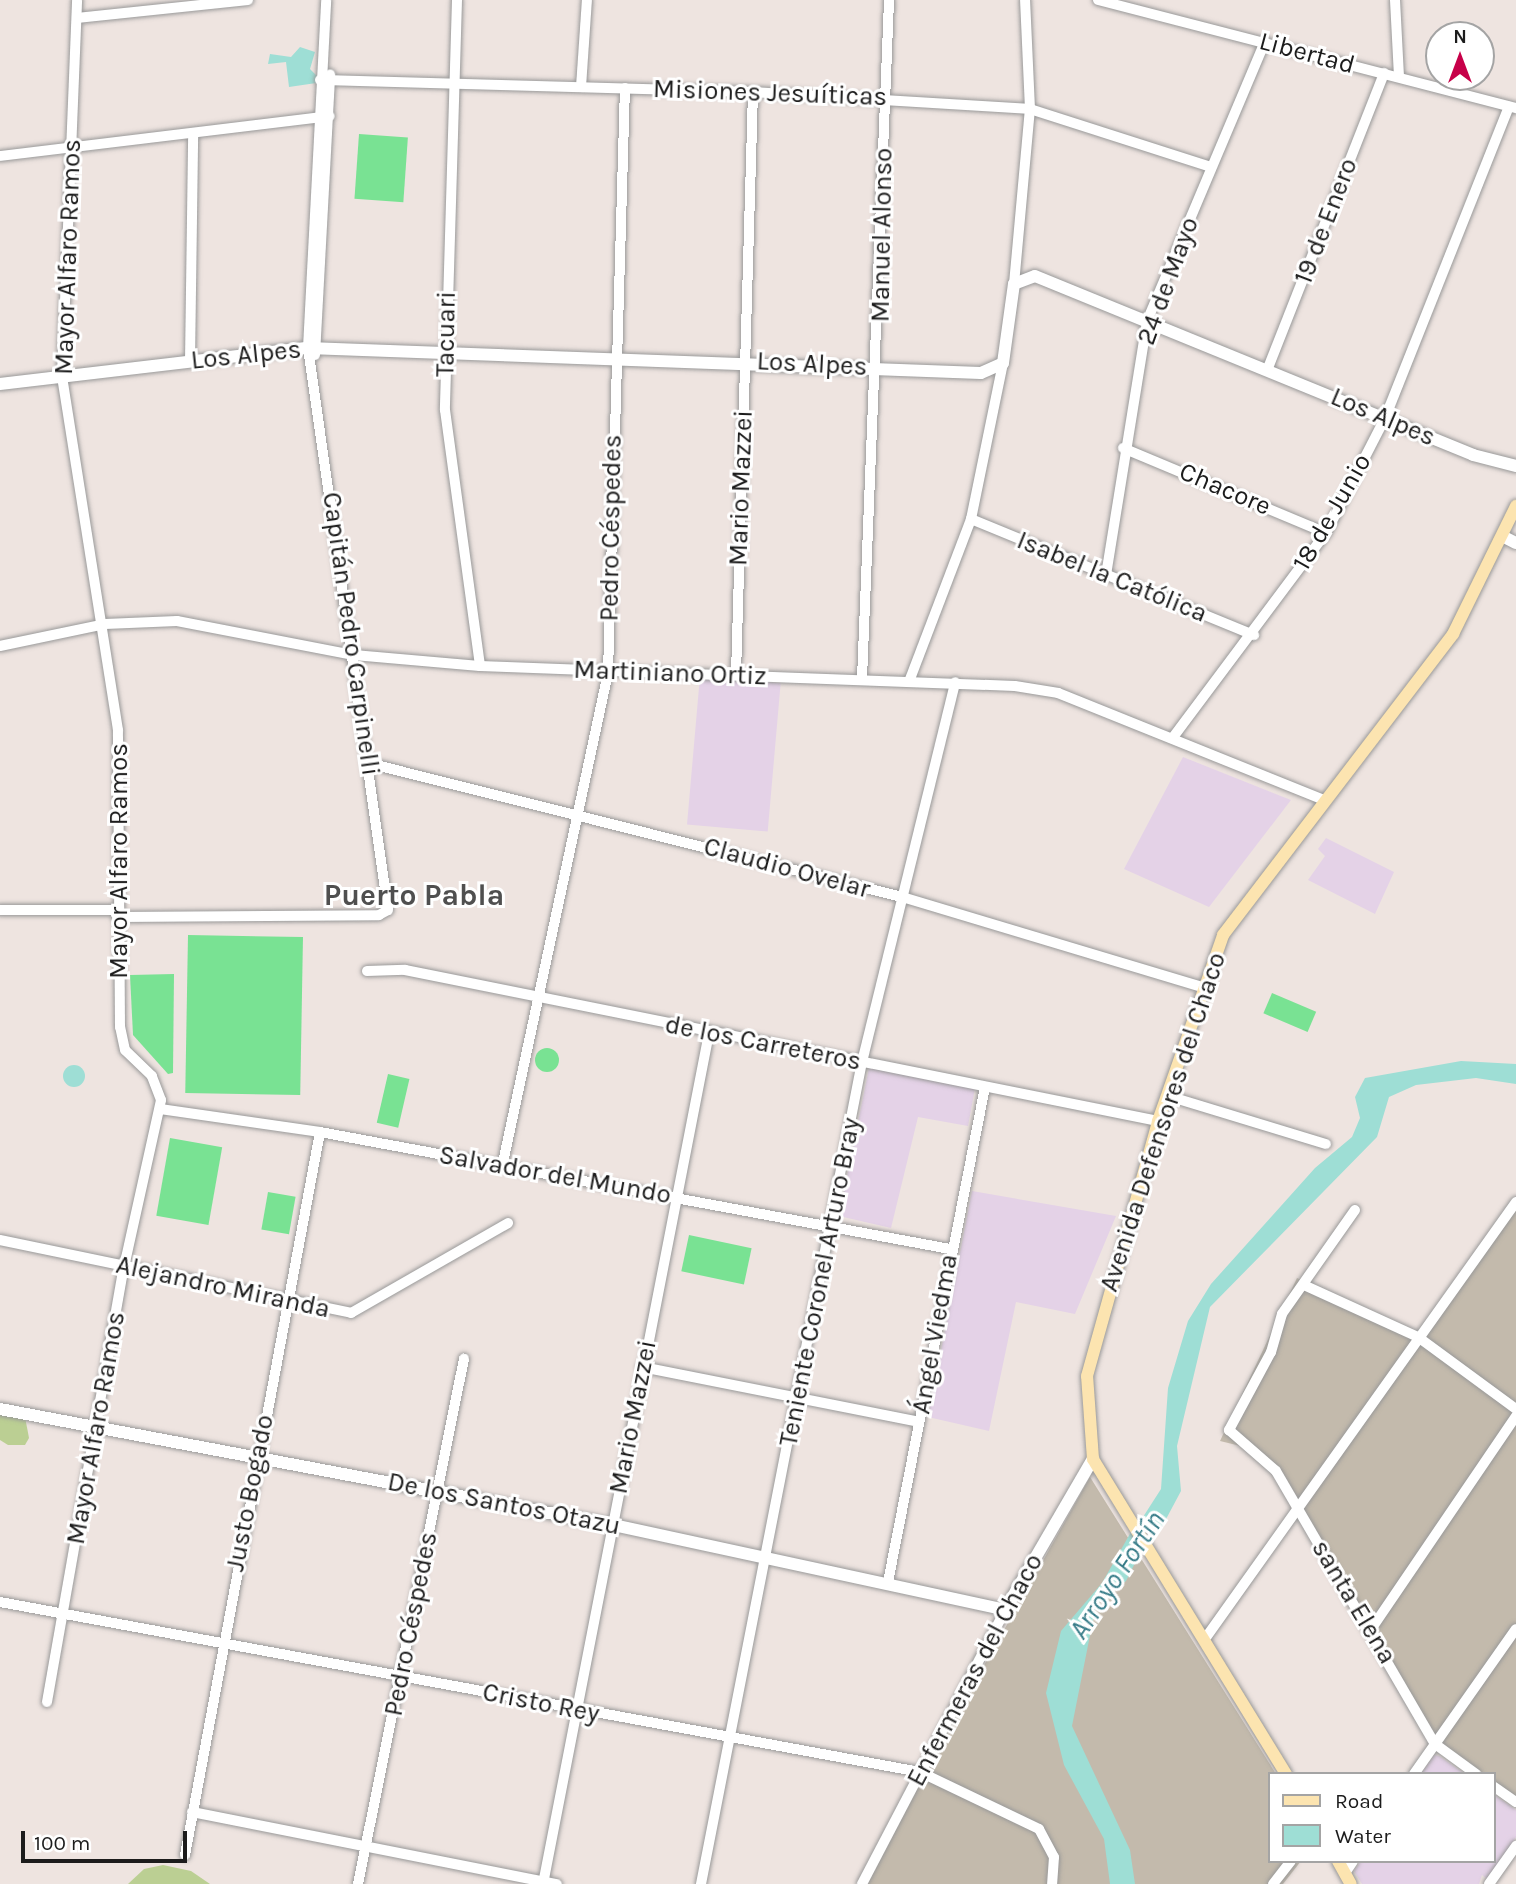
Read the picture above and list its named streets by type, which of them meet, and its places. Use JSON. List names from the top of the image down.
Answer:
{
  "streets": {
    "main road": ["Avenida Defensores del Chaco"],
    "street": [
      "Libertad",
      "Misiones Jesuíticas",
      "19 de Enero",
      "Manuel Alonso",
      "Mayor Alfaro Ramos",
      "24 de Mayo",
      "Tacuari",
      "Los Alpes",
      "Mario Mazzei",
      "Chacore",
      "18 de Junio",
      "Pedro Céspedes",
      "Isabel la Católica",
      "Capitán Pedro Carpinelli",
      "Martiniano Ortiz",
      "Claudio Ovelar",
      "de los Carreteros",
      "Salvador del Mundo",
      "Teniente Coronel Arturo Bray",
      "Alejandro Miranda",
      "Ángel Viedma",
      "Justo Bogado",
      "De los Santos Otazu",
      "santa Elena",
      "Enfermeras del Chaco",
      "Cristo Rey"
    ]
  },
  "crossings": [
    ["Libertad", "19 de Enero"],
    ["Libertad", "24 de Mayo"],
    ["Libertad", "18 de Junio"],
    ["Misiones Jesuíticas", "Manuel Alonso"],
    ["Misiones Jesuíticas", "24 de Mayo"],
    ["Misiones Jesuíticas", "Tacuari"],
    ["Misiones Jesuíticas", "Mario Mazzei"],
    ["Misiones Jesuíticas", "Pedro Céspedes"],
    ["Misiones Jesuíticas", "Capitán Pedro Carpinelli"],
    ["19 de Enero", "Los Alpes"],
    ["Manuel Alonso", "Los Alpes"],
    ["Manuel Alonso", "Martiniano Ortiz"],
    ["Mayor Alfaro Ramos", "Los Alpes"],
    ["Mayor Alfaro Ramos", "Capitán Pedro Carpinelli"],
    ["Mayor Alfaro Ramos", "Martiniano Ortiz"],
    ["Mayor Alfaro Ramos", "Salvador del Mundo"],
    ["Mayor Alfaro Ramos", "Alejandro Miranda"],
    ["Mayor Alfaro Ramos", "De los Santos Otazu"],
    ["Mayor Alfaro Ramos", "Cristo Rey"],
    ["24 de Mayo", "Los Alpes"],
    ["24 de Mayo", "Chacore"],
    ["24 de Mayo", "Isabel la Católica"],
    ["Tacuari", "Los Alpes"],
    ["Tacuari", "Martiniano Ortiz"],
    ["Los Alpes", "Mario Mazzei"],
    ["Los Alpes", "18 de Junio"],
    ["Los Alpes", "Pedro Céspedes"],
    ["Los Alpes", "Capitán Pedro Carpinelli"],
    ["Mario Mazzei", "Martiniano Ortiz"],
    ["Mario Mazzei", "de los Carreteros"],
    ["Mario Mazzei", "Salvador del Mundo"],
    ["Mario Mazzei", "De los Santos Otazu"],
    ["Mario Mazzei", "Cristo Rey"],
    ["Chacore", "18 de Junio"],
    ["18 de Junio", "Isabel la Católica"],
    ["18 de Junio", "Martiniano Ortiz"],
    ["Pedro Céspedes", "Martiniano Ortiz"],
    ["Pedro Céspedes", "Claudio Ovelar"],
    ["Pedro Céspedes", "de los Carreteros"],
    ["Pedro Céspedes", "Salvador del Mundo"],
    ["Pedro Céspedes", "De los Santos Otazu"],
    ["Pedro Céspedes", "Cristo Rey"],
    ["Capitán Pedro Carpinelli", "Martiniano Ortiz"],
    ["Capitán Pedro Carpinelli", "Claudio Ovelar"],
    ["Martiniano Ortiz", "Avenida Defensores del Chaco"],
    ["Martiniano Ortiz", "Teniente Coronel Arturo Bray"],
    ["Claudio Ovelar", "Avenida Defensores del Chaco"],
    ["Claudio Ovelar", "Teniente Coronel Arturo Bray"],
    ["de los Carreteros", "Avenida Defensores del Chaco"],
    ["de los Carreteros", "Teniente Coronel Arturo Bray"],
    ["de los Carreteros", "Ángel Viedma"],
    ["Avenida Defensores del Chaco", "Enfermeras del Chaco"],
    ["Salvador del Mundo", "Teniente Coronel Arturo Bray"],
    ["Salvador del Mundo", "Ángel Viedma"],
    ["Salvador del Mundo", "Justo Bogado"],
    ["Teniente Coronel Arturo Bray", "De los Santos Otazu"],
    ["Teniente Coronel Arturo Bray", "Cristo Rey"],
    ["Alejandro Miranda", "Justo Bogado"],
    ["Ángel Viedma", "De los Santos Otazu"],
    ["Justo Bogado", "De los Santos Otazu"],
    ["Justo Bogado", "Cristo Rey"],
    ["De los Santos Otazu", "Enfermeras del Chaco"],
    ["Enfermeras del Chaco", "Cristo Rey"]
  ],
  "districts": ["Puerto Pabla"],
  "water": ["Arroyo Fortín"],
  "legend": ["Road", "Water"],
  "scale_bar": "100 m",
  "north": "top"
}
